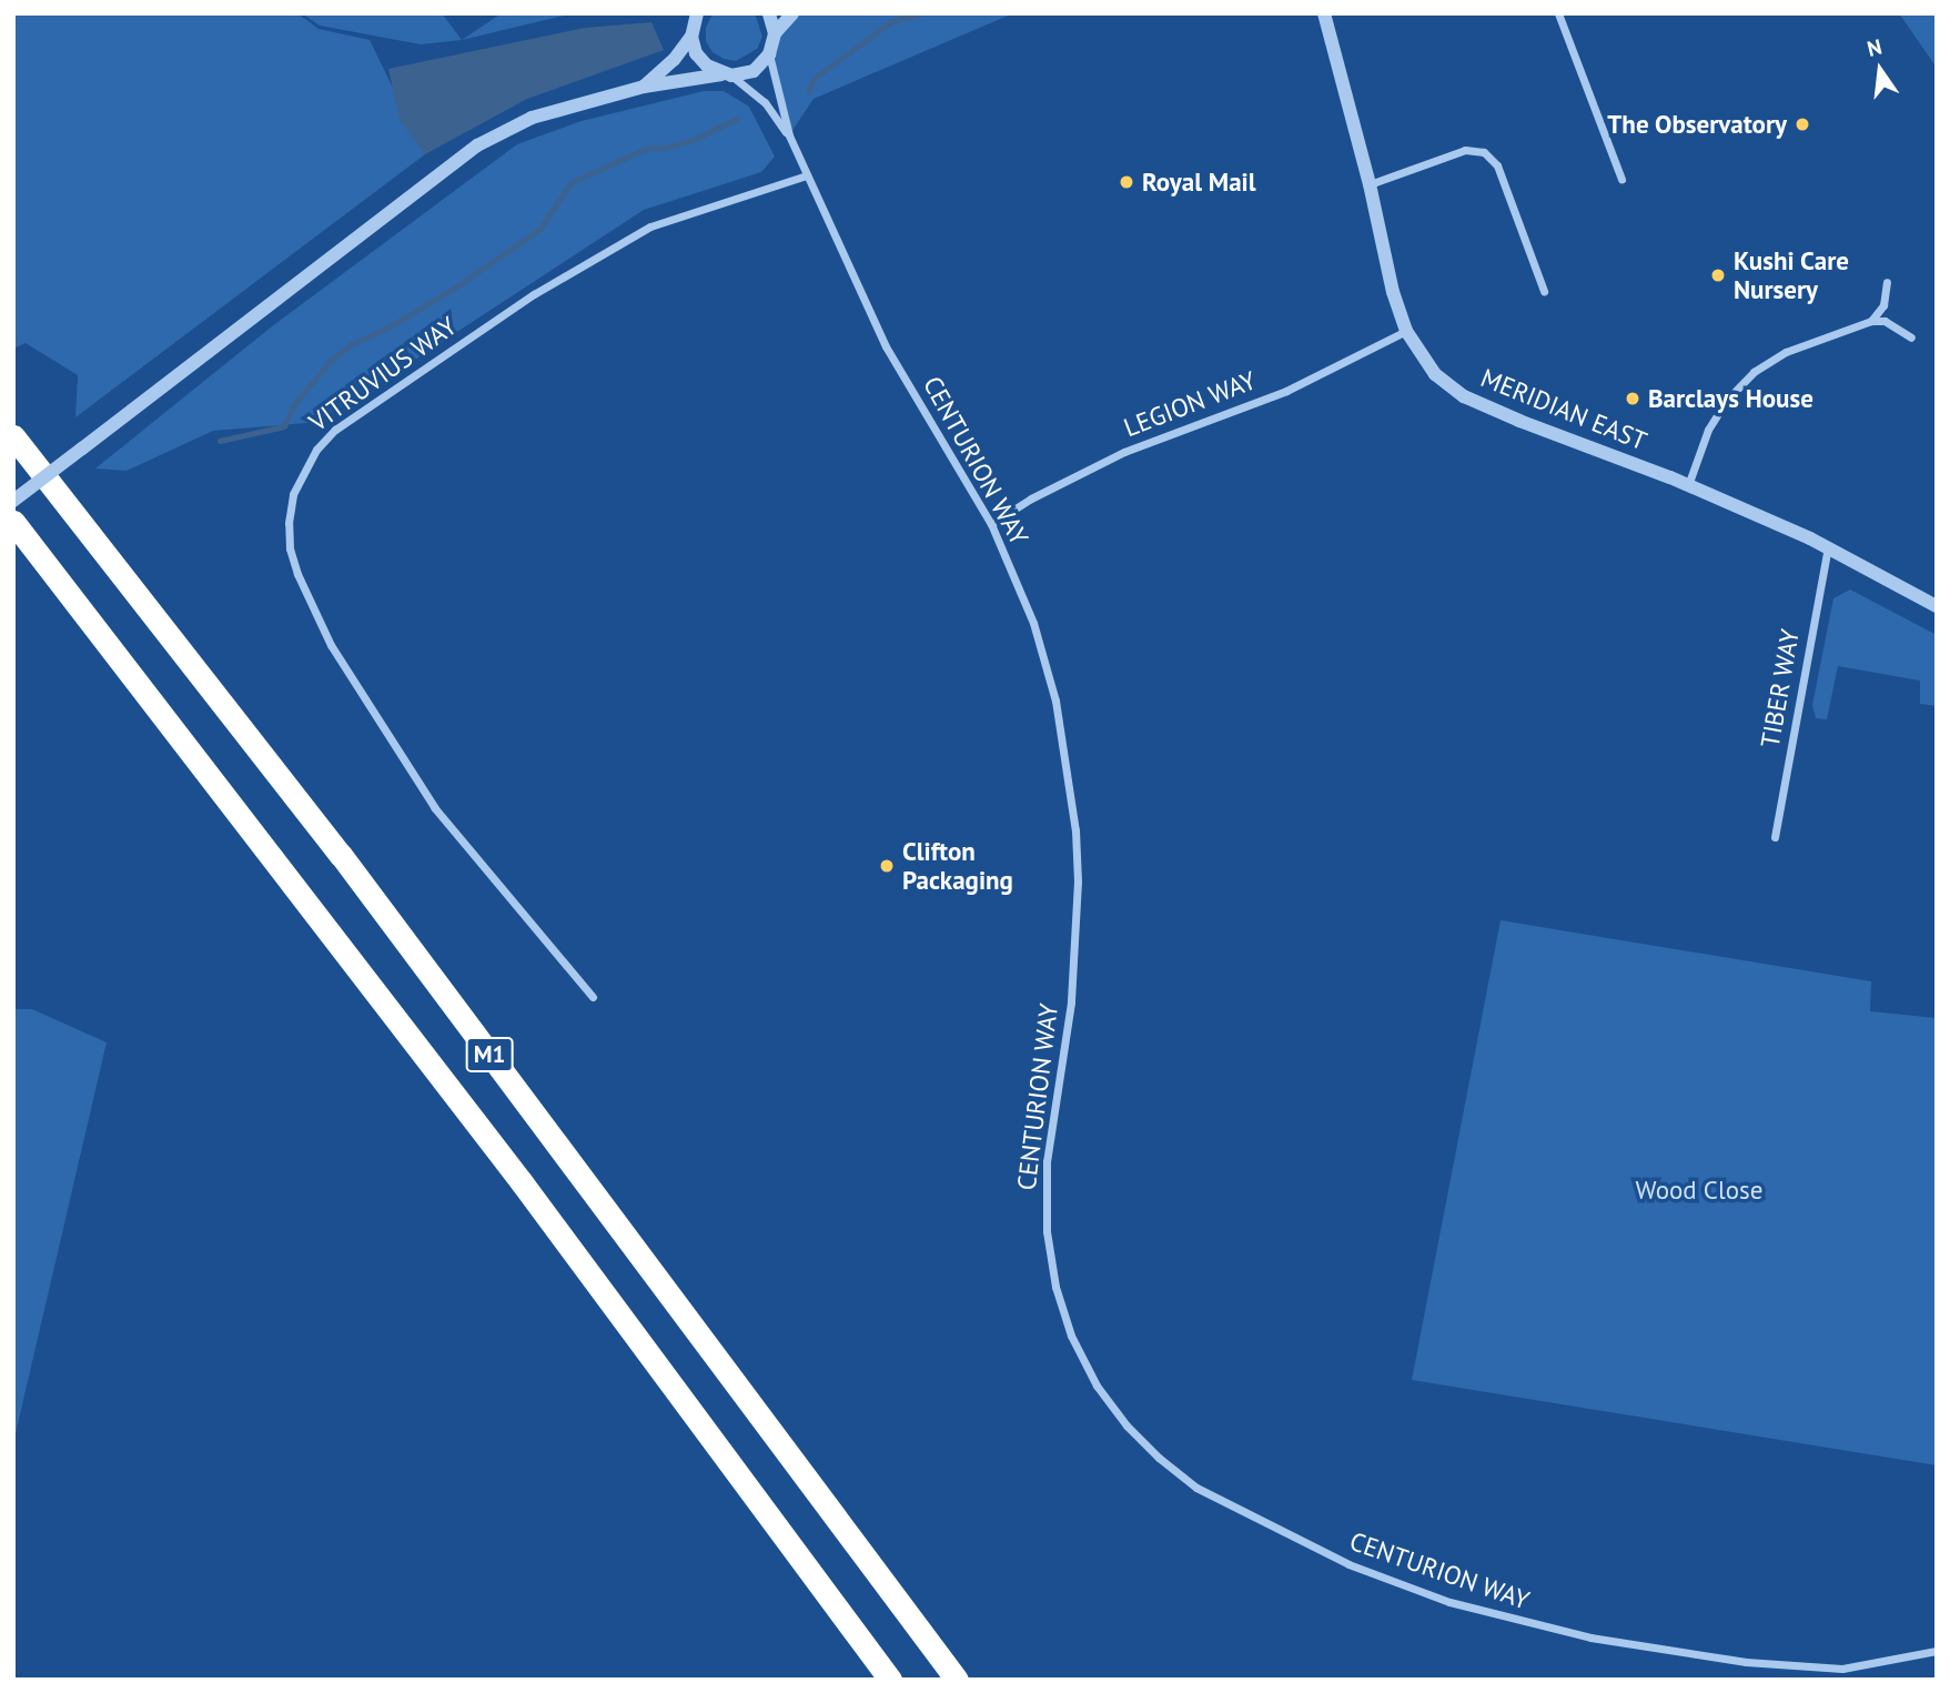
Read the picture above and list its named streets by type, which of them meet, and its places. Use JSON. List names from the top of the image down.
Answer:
{
  "streets": {
    "highway": ["M1"],
    "street": [
      "VITRUVIUS WAY",
      "LEGION WAY",
      "MERIDIAN EAST",
      "CENTURION WAY",
      "TIBER WAY"
    ]
  },
  "crossings": [
    ["VITRUVIUS WAY", "CENTURION WAY"],
    ["LEGION WAY", "MERIDIAN EAST"],
    ["LEGION WAY", "CENTURION WAY"],
    ["MERIDIAN EAST", "TIBER WAY"]
  ],
  "parks": ["Wood Close"],
  "places": [
    "The Observatory",
    "Royal Mail",
    "Kushi Care Nursery",
    "Barclays House",
    "Clifton Packaging"
  ],
  "north": "top"
}
